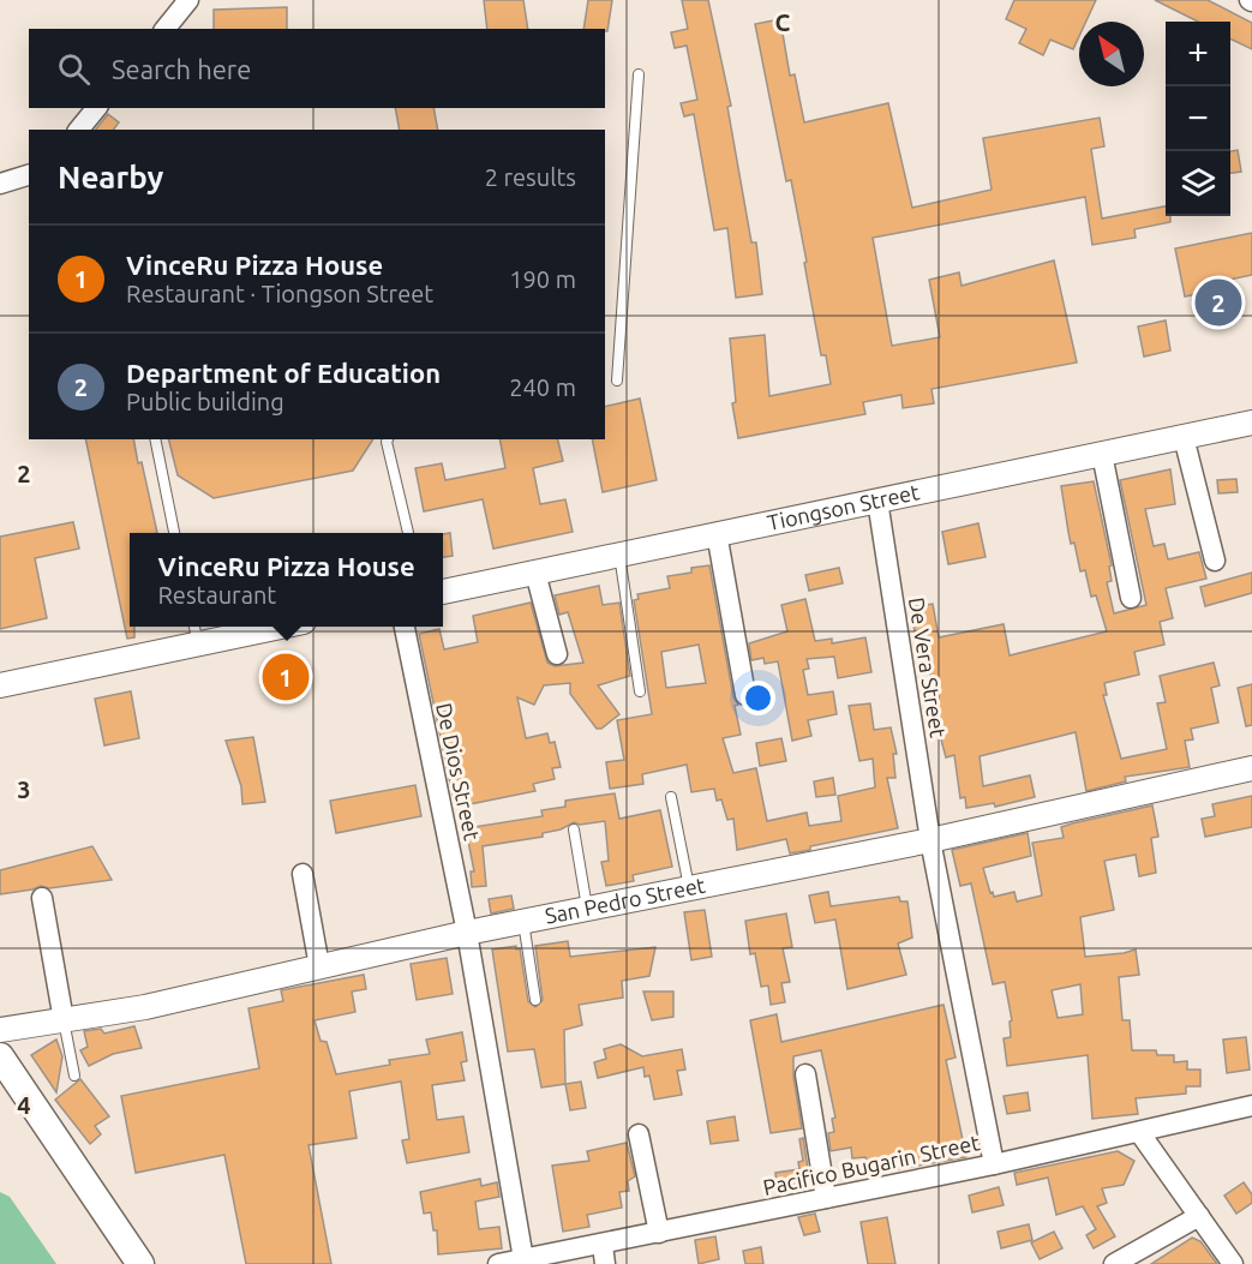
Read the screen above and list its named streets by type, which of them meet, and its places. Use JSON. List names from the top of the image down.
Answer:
{
  "streets": {
    "street": [
      "Tiongson Street",
      "De Vera Street",
      "De Dios Street",
      "San Pedro Street",
      "Pacifico Bugarin Street"
    ]
  },
  "crossings": [
    ["Tiongson Street", "De Vera Street"],
    ["De Vera Street", "San Pedro Street"],
    ["De Vera Street", "Pacifico Bugarin Street"],
    ["De Dios Street", "San Pedro Street"],
    ["De Dios Street", "Pacifico Bugarin Street"]
  ],
  "north": "top left",
  "page": {
    "map_buttons": ["+", "−"],
    "search": "Search here",
    "heading": ["Nearby", "2 results"],
    "list": [
      {
        "mark": "1",
        "name": "VinceRu Pizza House",
        "note": "Restaurant · Tiongson Street",
        "value": "190 m"
      },
      {
        "mark": "2",
        "name": "Department of Education",
        "note": "Public building",
        "value": "240 m"
      }
    ],
    "pins": ["2", "1"],
    "popup": ["VinceRu Pizza House", "Restaurant"]
  },
  "grid": {
    "columns": ["C"],
    "rows": ["2", "3", "4"]
  }
}
